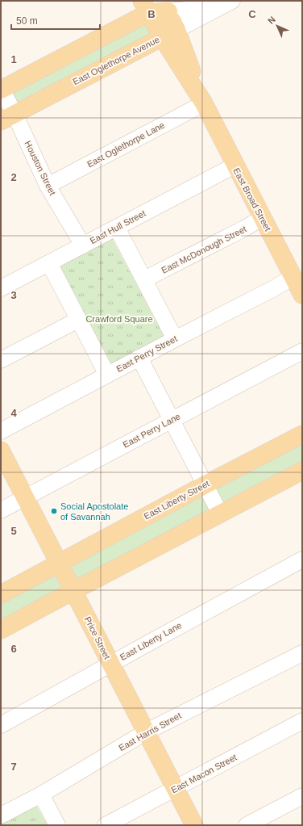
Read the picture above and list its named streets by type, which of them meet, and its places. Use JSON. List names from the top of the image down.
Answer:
{
  "streets": {
    "main road": [
      "East Oglethorpe Avenue",
      "East Broad Street",
      "East Liberty Street",
      "Price Street"
    ],
    "street": [
      "East Oglethorpe Lane",
      "Houston Street",
      "East Hull Street",
      "East McDonough Street",
      "East Perry Street",
      "East Perry Lane",
      "East Liberty Lane",
      "East Harris Street",
      "East Macon Street"
    ]
  },
  "crossings": [
    ["East Oglethorpe Avenue", "Houston Street"],
    ["East Oglethorpe Avenue", "East Broad Street"],
    ["East Oglethorpe Lane", "Houston Street"],
    ["East Oglethorpe Lane", "East Broad Street"],
    ["Houston Street", "East Hull Street"],
    ["East Broad Street", "East Hull Street"],
    ["East Broad Street", "East McDonough Street"],
    ["East Broad Street", "East Perry Street"],
    ["East Perry Lane", "Price Street"],
    ["East Liberty Street", "Price Street"],
    ["Price Street", "East Liberty Lane"],
    ["Price Street", "East Harris Street"],
    ["Price Street", "East Macon Street"]
  ],
  "parks": ["Crawford Square"],
  "places": ["Social Apostolate of Savannah"],
  "scale_bar": "50 m",
  "north": "top left",
  "grid": {
    "columns": ["B", "C"],
    "rows": [
      "1",
      "2",
      "3",
      "4",
      "5",
      "6",
      "7"
    ]
  }
}
